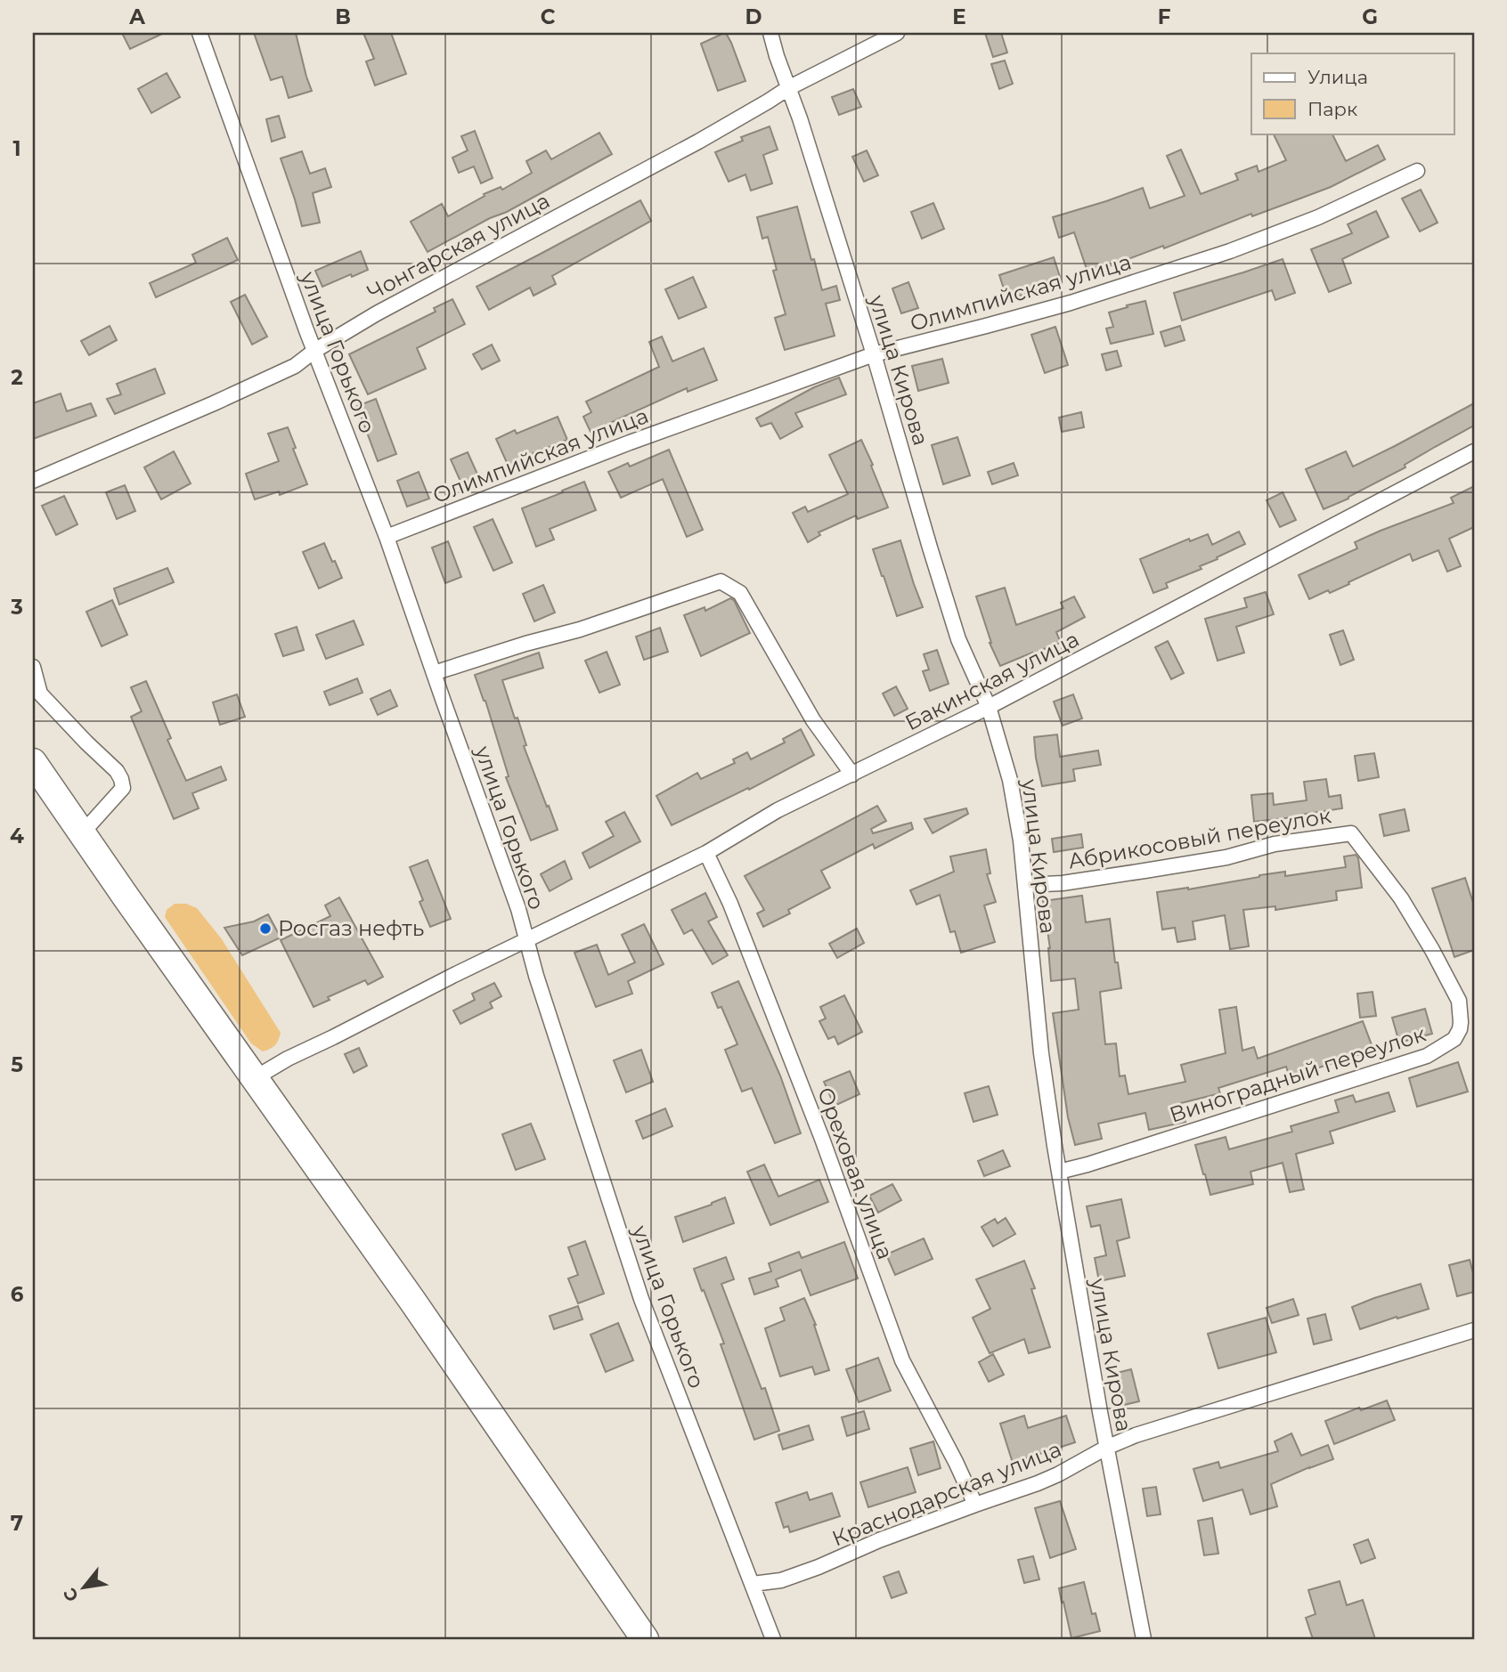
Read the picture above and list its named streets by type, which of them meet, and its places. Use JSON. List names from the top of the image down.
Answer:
{
  "streets": {
    "street": [
      "Чонгарская улица",
      "Олимпийская улица",
      "улица Горького",
      "улица Кирова",
      "Бакинская улица",
      "Абрикосовый переулок",
      "Виноградный переулок",
      "Ореховая улица",
      "Краснодарская улица"
    ]
  },
  "crossings": [
    ["Чонгарская улица", "улица Горького"],
    ["Чонгарская улица", "улица Кирова"],
    ["Олимпийская улица", "улица Горького"],
    ["Олимпийская улица", "улица Кирова"],
    ["улица Горького", "Бакинская улица"],
    ["улица Горького", "Краснодарская улица"],
    ["улица Кирова", "Бакинская улица"],
    ["улица Кирова", "Абрикосовый переулок"],
    ["улица Кирова", "Виноградный переулок"],
    ["улица Кирова", "Краснодарская улица"],
    ["Бакинская улица", "Ореховая улица"],
    ["Абрикосовый переулок", "Виноградный переулок"],
    ["Ореховая улица", "Краснодарская улица"]
  ],
  "places": ["Росгаз нефть"],
  "legend": ["Улица", "Парк"],
  "north": "bottom left",
  "grid": {
    "columns": [
      "A",
      "B",
      "C",
      "D",
      "E",
      "F",
      "G"
    ],
    "rows": [
      "1",
      "2",
      "3",
      "4",
      "5",
      "6",
      "7"
    ]
  }
}
